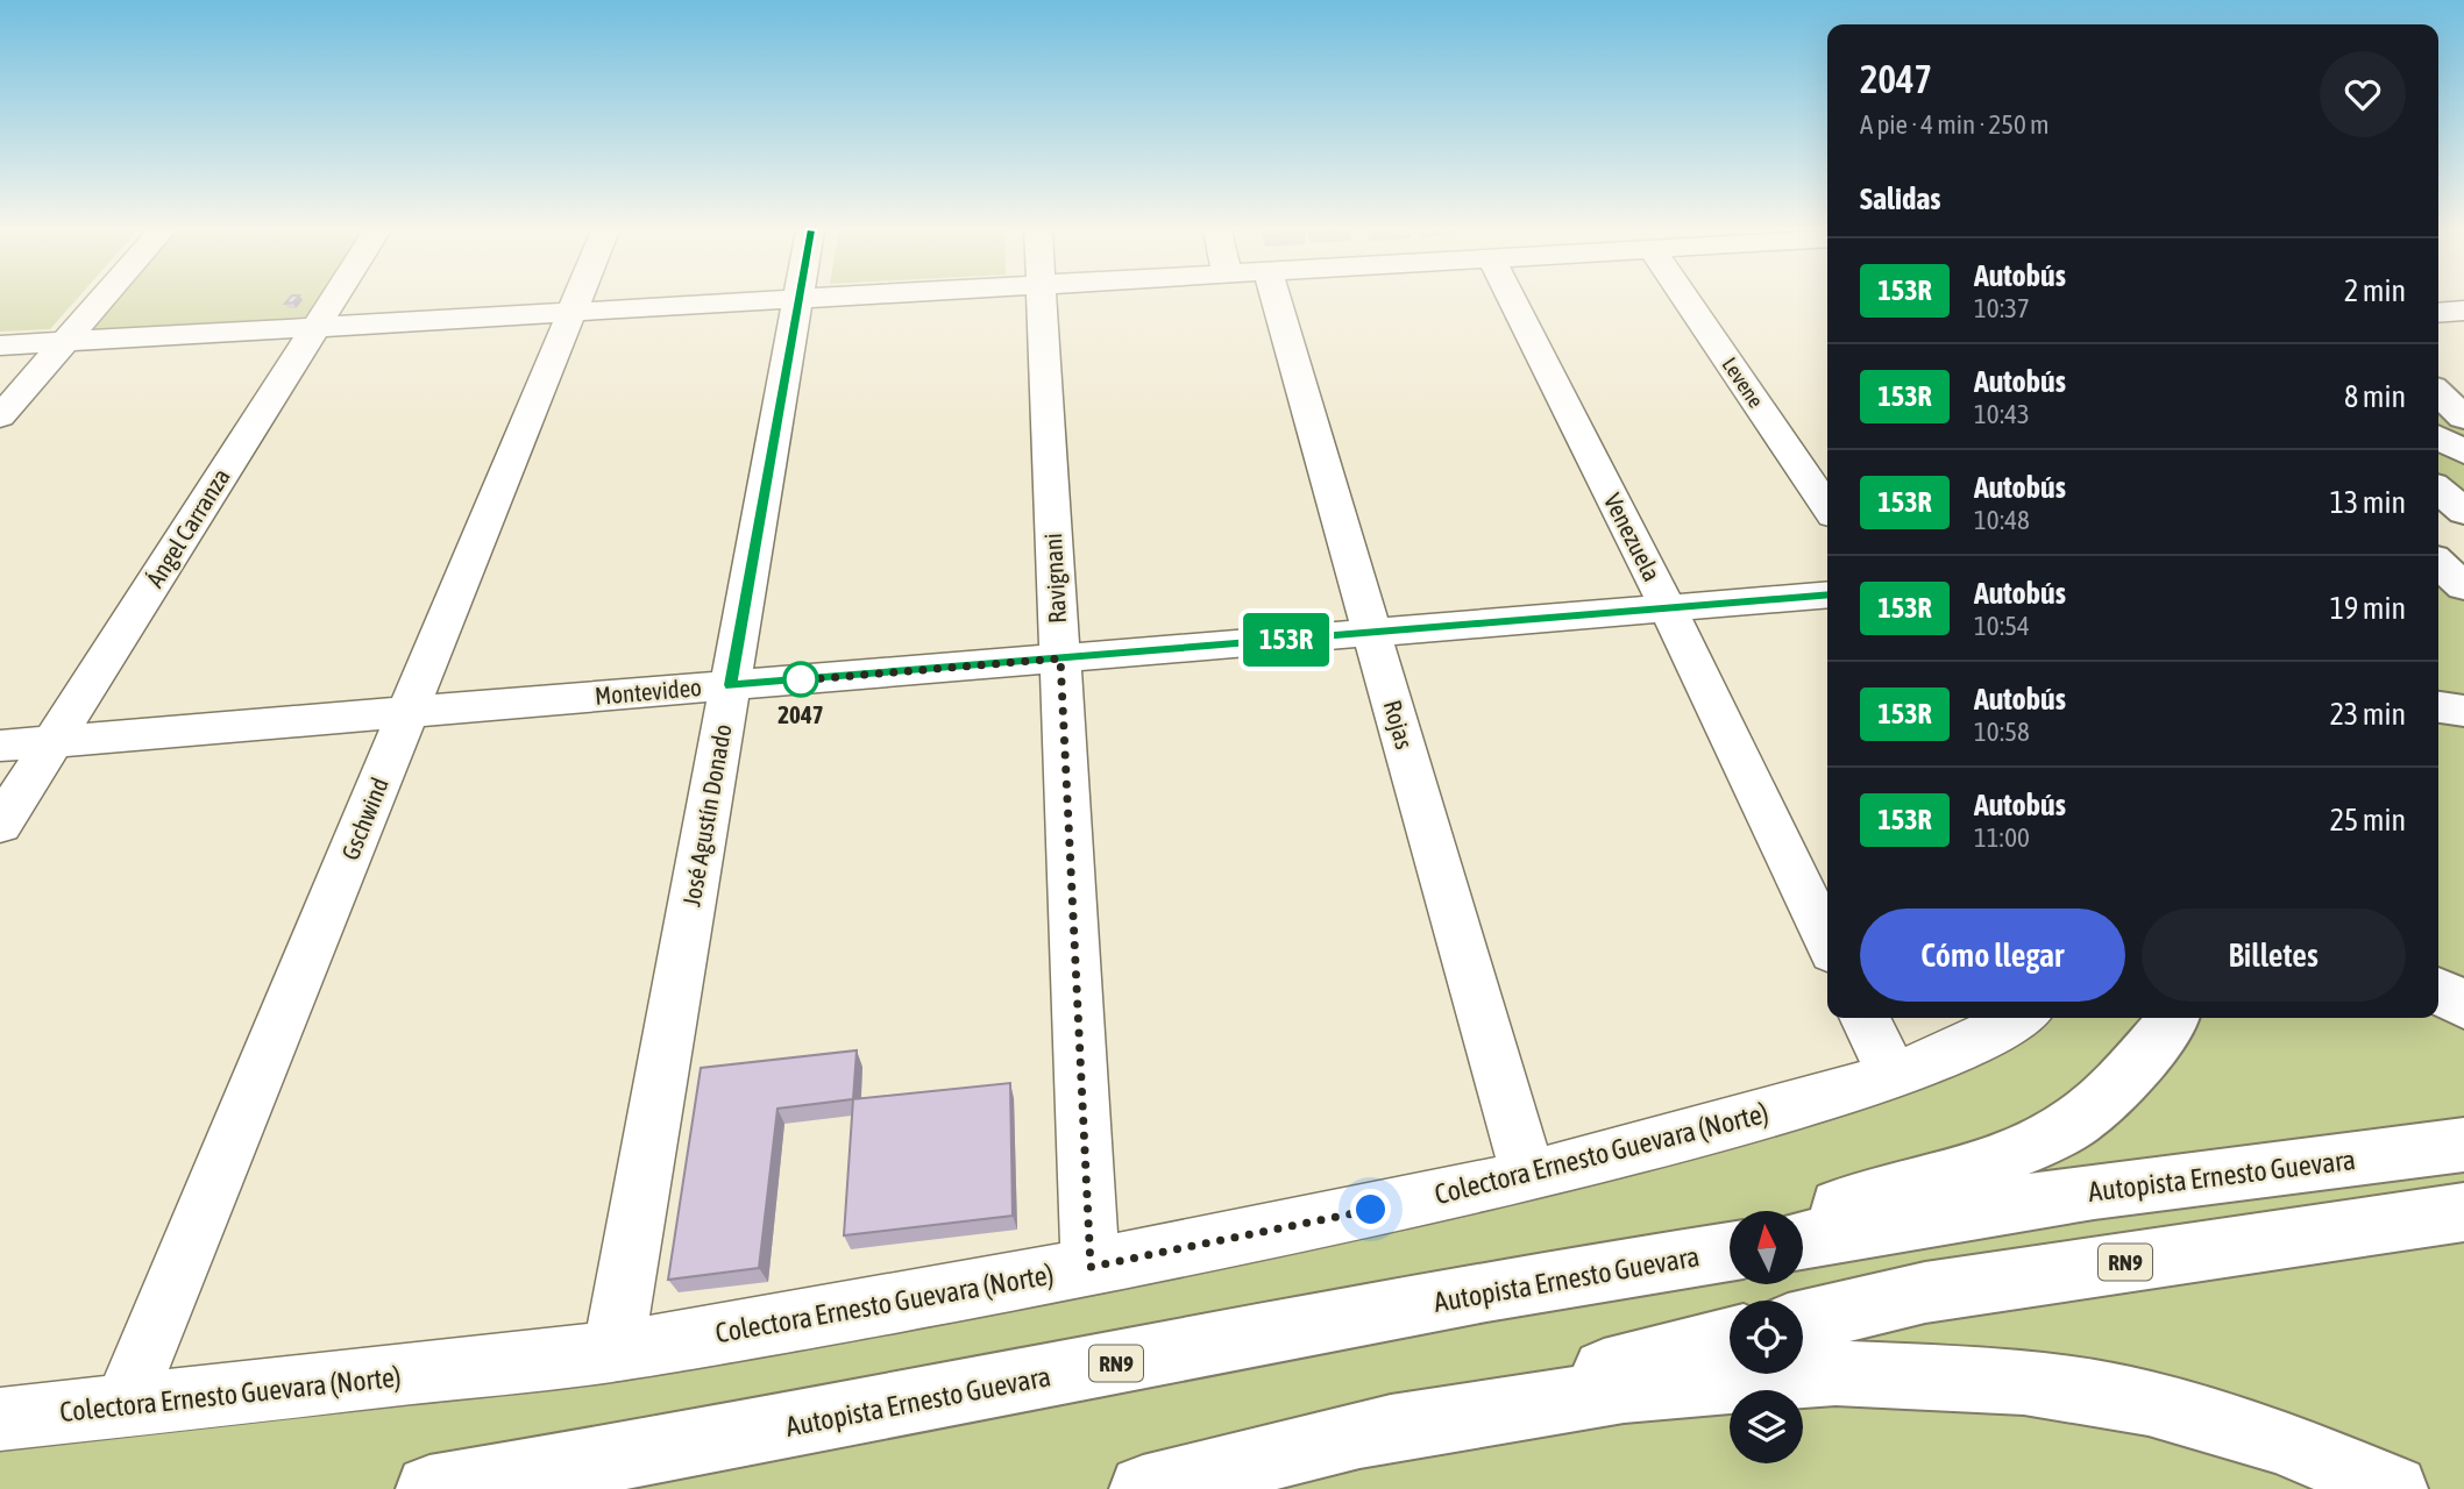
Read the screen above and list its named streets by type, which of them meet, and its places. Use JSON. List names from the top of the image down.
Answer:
{
  "streets": {
    "main road": ["Autopista Ernesto Guevara", "RN9"],
    "street": [
      "Levene",
      "Ángel Carranza",
      "Venezuela",
      "Ravignani",
      "Montevideo",
      "Rojas",
      "José Agustín Donado",
      "Gschwind",
      "Colectora Ernesto Guevara (Norte)"
    ]
  },
  "crossings": [
    ["Ángel Carranza", "Montevideo"],
    ["Venezuela", "Montevideo"],
    ["Ravignani", "Montevideo"],
    ["Ravignani", "Colectora Ernesto Guevara (Norte)"],
    ["Montevideo", "Rojas"],
    ["Montevideo", "José Agustín Donado"],
    ["Montevideo", "Gschwind"],
    ["Rojas", "Colectora Ernesto Guevara (Norte)"],
    ["José Agustín Donado", "Colectora Ernesto Guevara (Norte)"],
    ["Gschwind", "Colectora Ernesto Guevara (Norte)"]
  ],
  "places": ["2047"],
  "lines": ["bus line 153R"],
  "north": "top",
  "page": {
    "on_map": "153R",
    "heading": [
      ["2047", "A pie · 4 min · 250 m"],
      "Salidas"
    ],
    "list": [
      {
        "mark": "153R",
        "name": "Autobús",
        "note": "10:37",
        "value": "2 min"
      },
      {
        "mark": "153R",
        "name": "Autobús",
        "note": "10:43",
        "value": "8 min"
      },
      {
        "mark": "153R",
        "name": "Autobús",
        "note": "10:48",
        "value": "13 min"
      },
      {
        "mark": "153R",
        "name": "Autobús",
        "note": "10:54",
        "value": "19 min"
      },
      {
        "mark": "153R",
        "name": "Autobús",
        "note": "10:58",
        "value": "23 min"
      },
      {
        "mark": "153R",
        "name": "Autobús",
        "note": "11:00",
        "value": "25 min"
      }
    ],
    "buttons": ["Cómo llegar", "Billetes"]
  }
}
